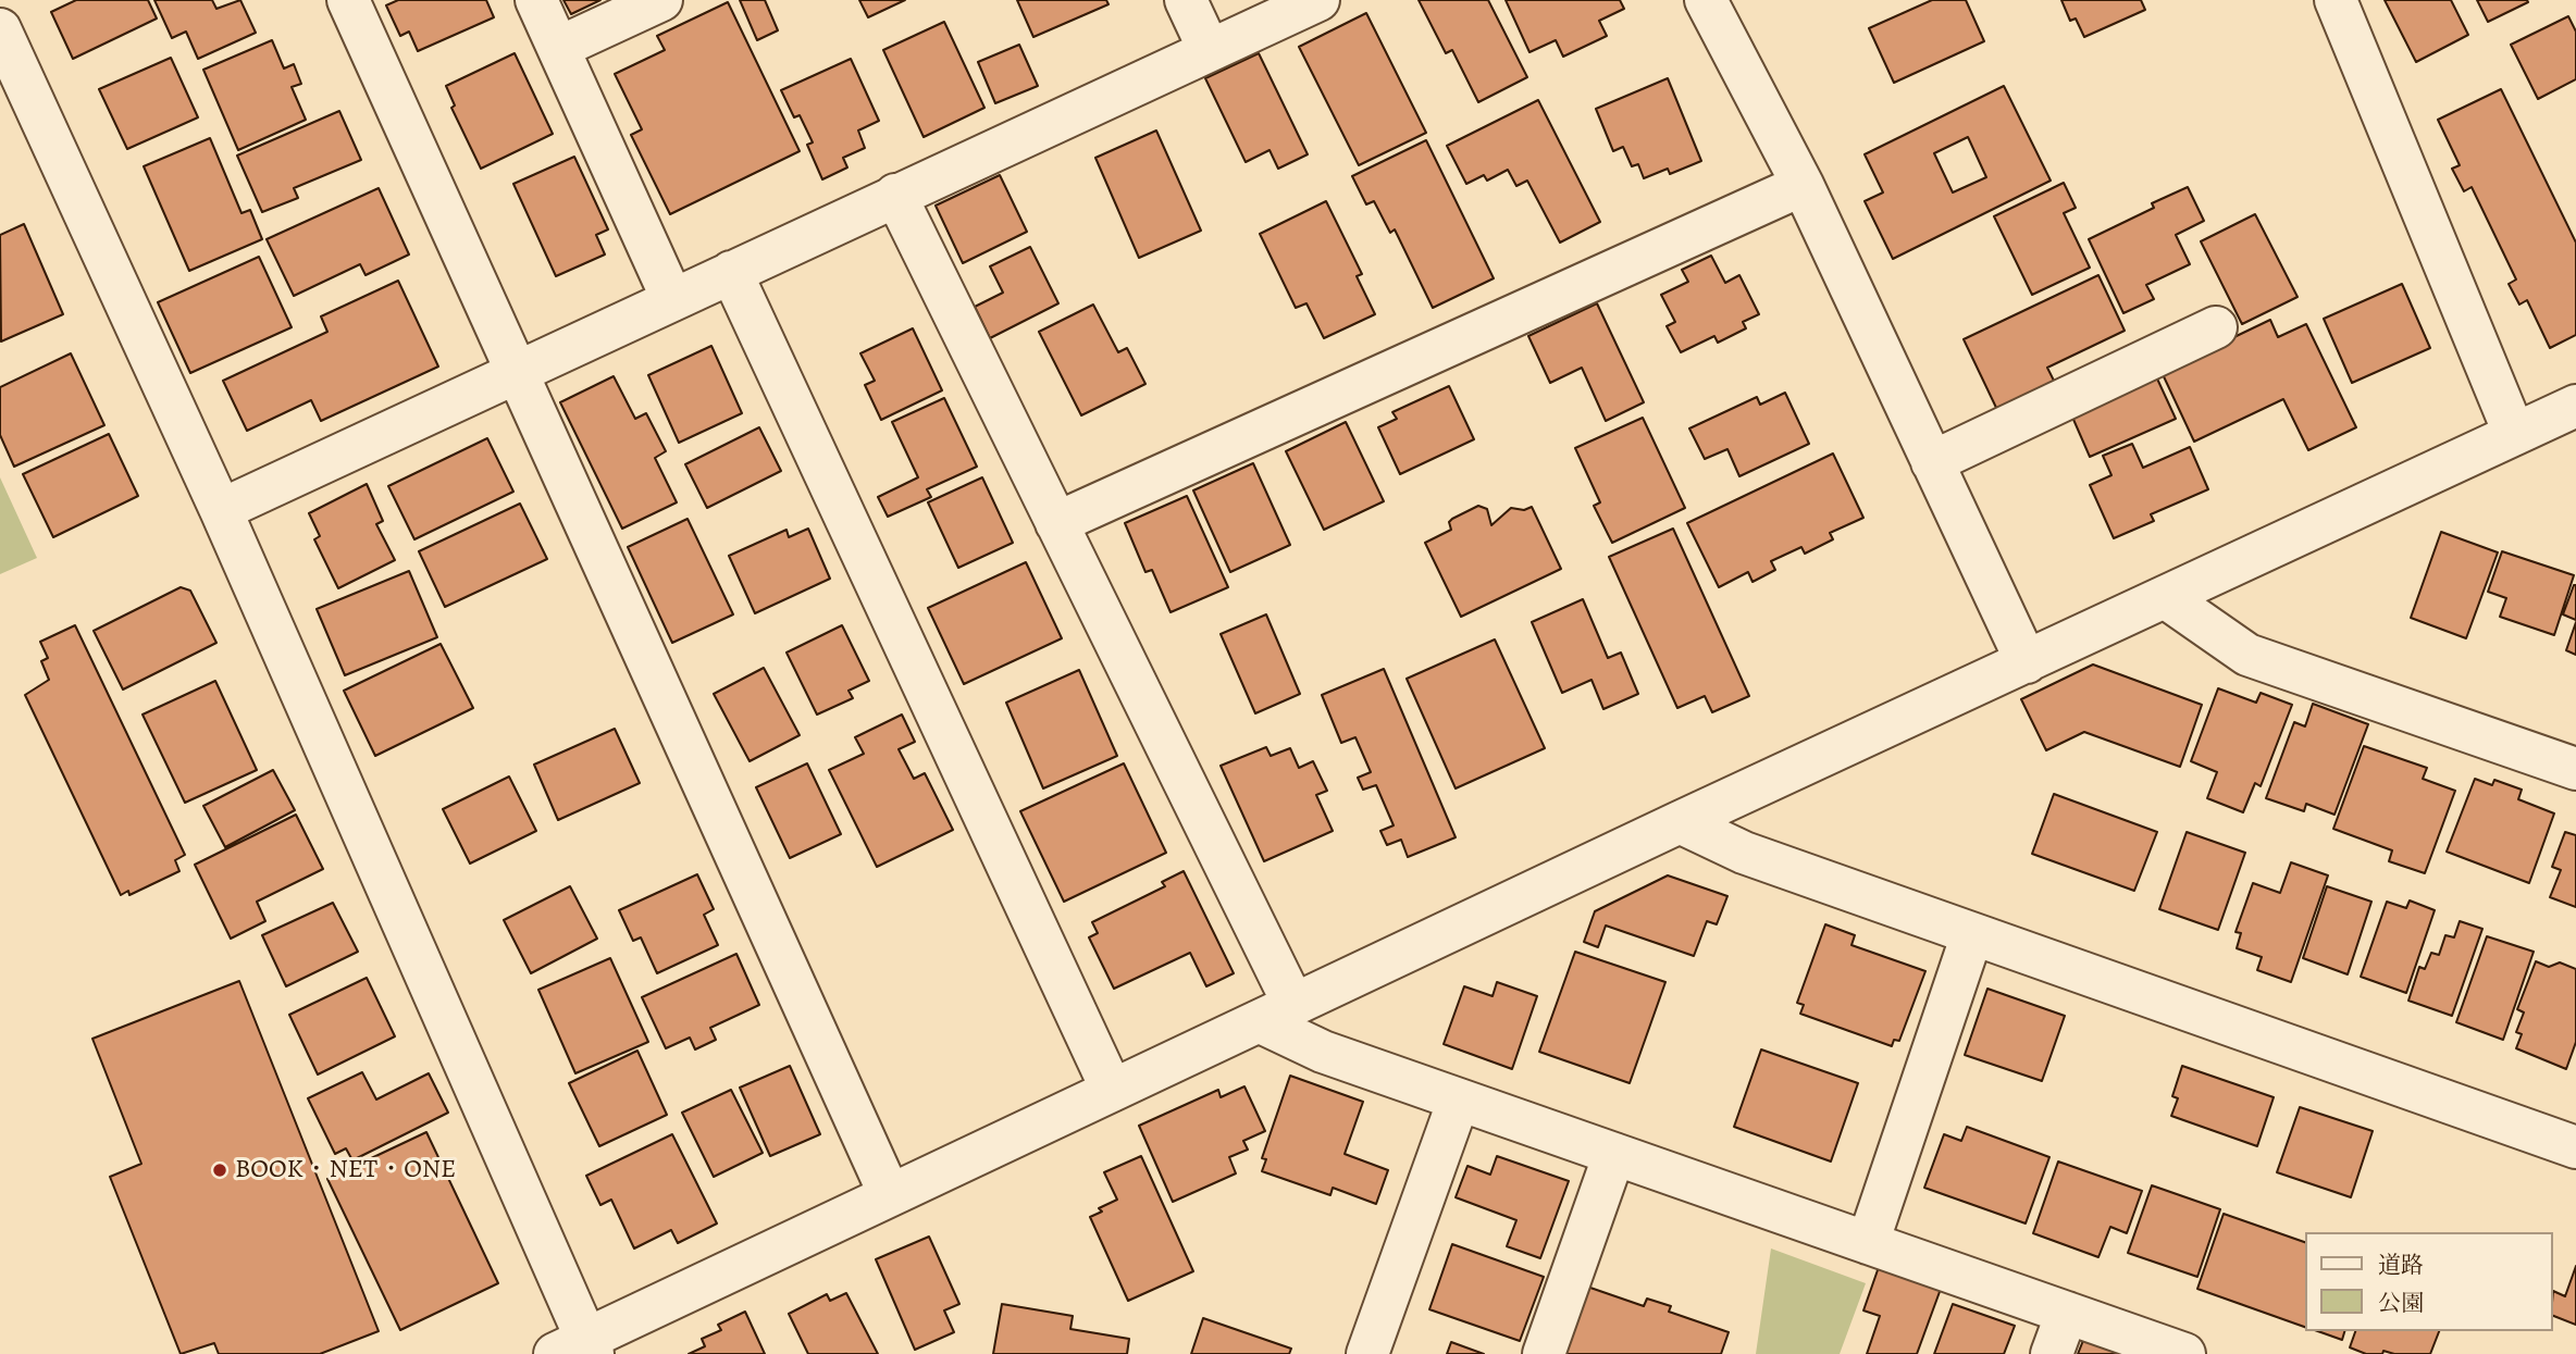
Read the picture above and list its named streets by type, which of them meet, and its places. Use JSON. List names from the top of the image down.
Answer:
{
  "places": ["BOOK・NET・ONE"],
  "legend": ["道路", "公園"]
}
